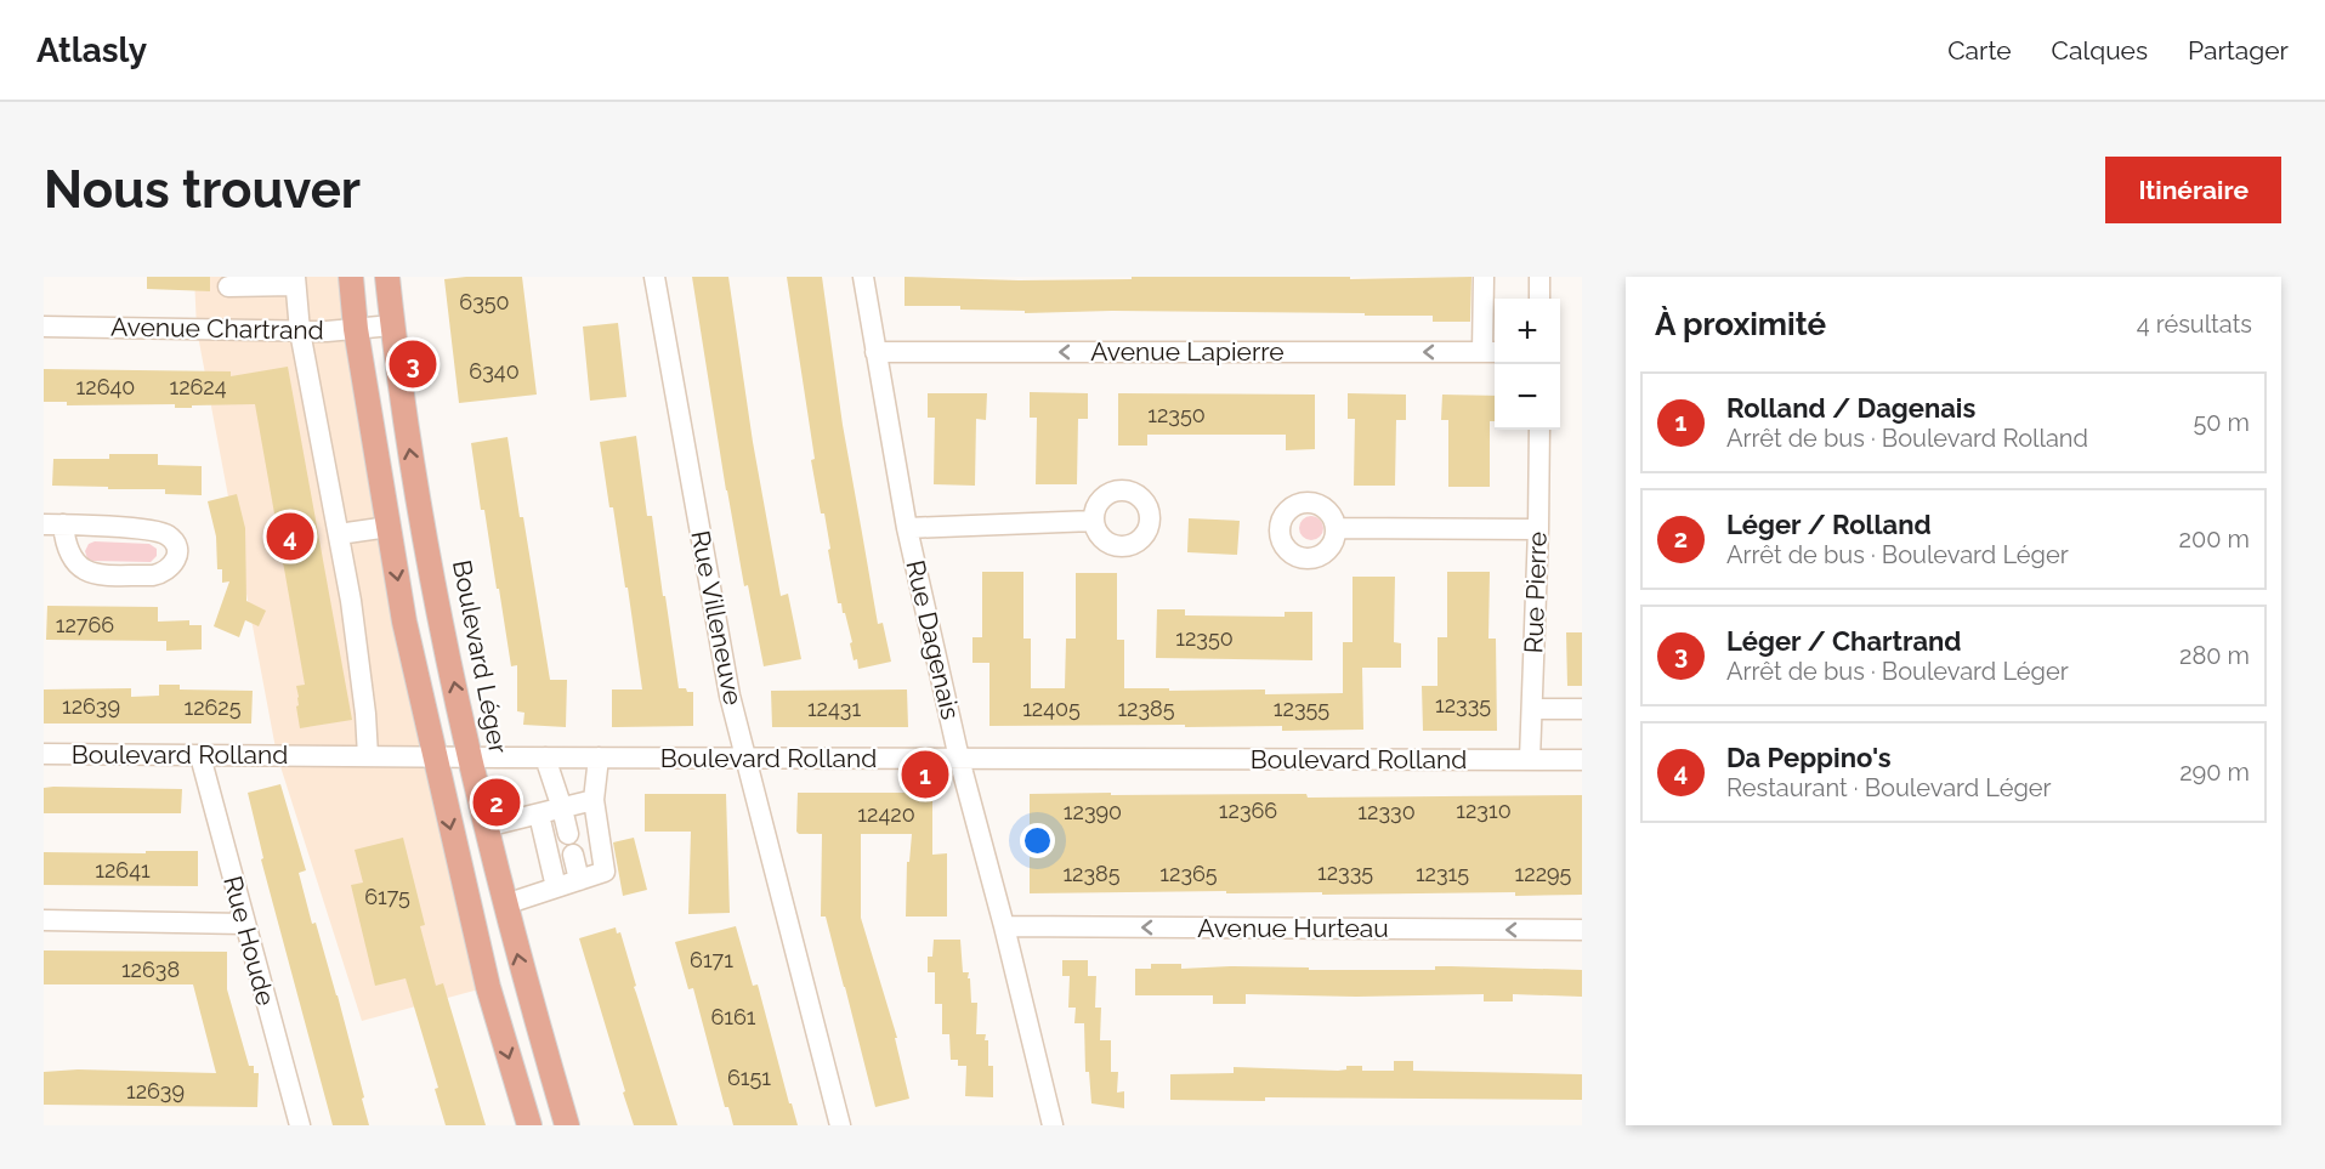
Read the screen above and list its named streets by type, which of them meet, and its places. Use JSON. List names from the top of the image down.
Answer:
{
  "streets": {
    "main road": ["Boulevard Léger"],
    "street": [
      "Avenue Chartrand",
      "Avenue Lapierre",
      "Rue Pierre",
      "Rue Villeneuve",
      "Rue Dagenais",
      "Boulevard Rolland",
      "Avenue Hurteau",
      "Rue Houde"
    ]
  },
  "crossings": [
    ["Avenue Chartrand", "Boulevard Léger"],
    ["Avenue Lapierre", "Rue Dagenais"],
    ["Rue Pierre", "Boulevard Rolland"],
    ["Rue Villeneuve", "Boulevard Rolland"],
    ["Rue Dagenais", "Boulevard Rolland"],
    ["Rue Dagenais", "Avenue Hurteau"],
    ["Boulevard Léger", "Boulevard Rolland"],
    ["Boulevard Rolland", "Rue Houde"]
  ],
  "one_way": ["Avenue Hurteau"],
  "house_numbers": [
    "6350",
    "6340",
    "12640",
    "12624",
    "12350",
    "12766",
    "12350",
    "12335",
    "12639",
    "12625",
    "12431",
    "12405",
    "12385",
    "12355",
    "12366",
    "12310",
    "12390",
    "12330",
    "12420",
    "12641",
    "12335",
    "12385",
    "12365",
    "12315",
    "12295",
    "6175",
    "6171",
    "12638",
    "6161",
    "6151",
    "12639"
  ],
  "page": {
    "header": "Atlasly",
    "nav": ["Carte", "Calques", "Partager"],
    "buttons": "Itinéraire",
    "title": "Nous trouver",
    "heading": ["À proximité", "4 résultats"],
    "map_buttons": ["+", "−"],
    "pins": [
      "3",
      "4",
      "1",
      "2"
    ],
    "list": [
      {
        "mark": "1",
        "name": "Rolland / Dagenais",
        "note": "Arrêt de bus · Boulevard Rolland",
        "value": "50 m"
      },
      {
        "mark": "2",
        "name": "Léger / Rolland",
        "note": "Arrêt de bus · Boulevard Léger",
        "value": "200 m"
      },
      {
        "mark": "3",
        "name": "Léger / Chartrand",
        "note": "Arrêt de bus · Boulevard Léger",
        "value": "280 m"
      },
      {
        "mark": "4",
        "name": "Da Peppino's",
        "note": "Restaurant · Boulevard Léger",
        "value": "290 m"
      }
    ]
  }
}
